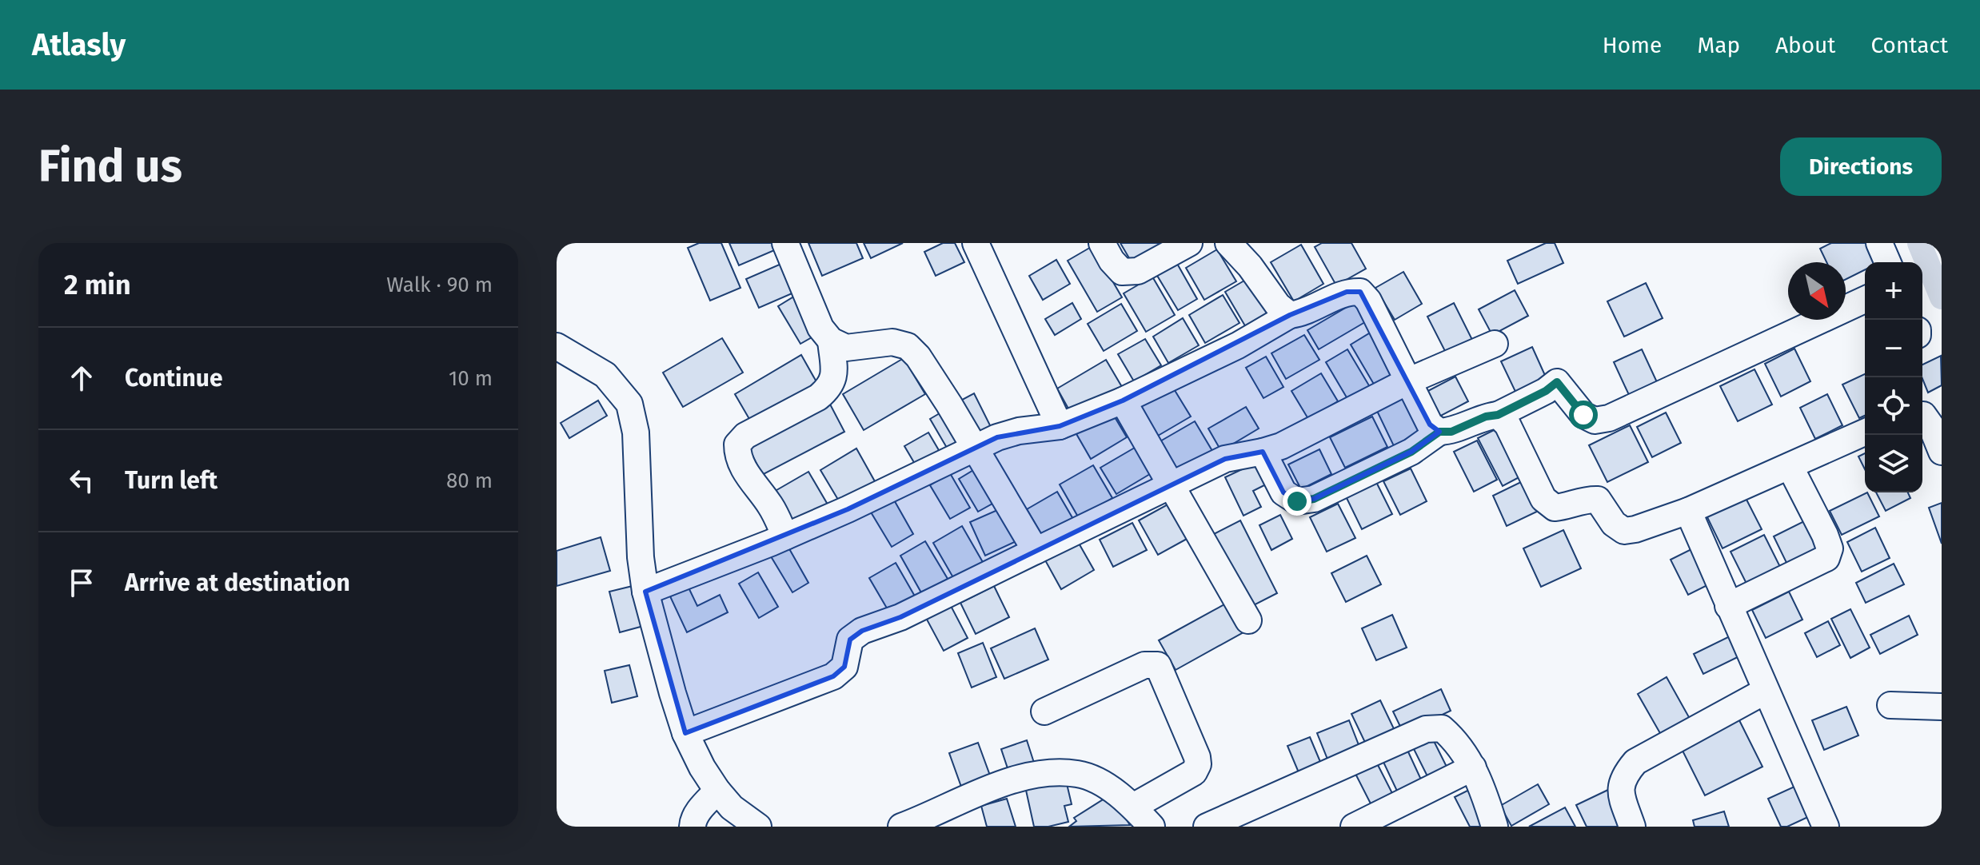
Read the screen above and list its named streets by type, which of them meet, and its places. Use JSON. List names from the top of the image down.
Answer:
{
  "north": "bottom right",
  "page": {
    "header": "Atlasly",
    "nav": [
      "Home",
      "Map",
      "About",
      "Contact"
    ],
    "buttons": "Directions",
    "title": "Find us",
    "heading": ["2 min", "Walk · 90 m"],
    "map_buttons": ["+", "−"],
    "list": [
      ["Continue", "10 m"],
      ["Turn left", "80 m"],
      "Arrive at destination"
    ]
  }
}
